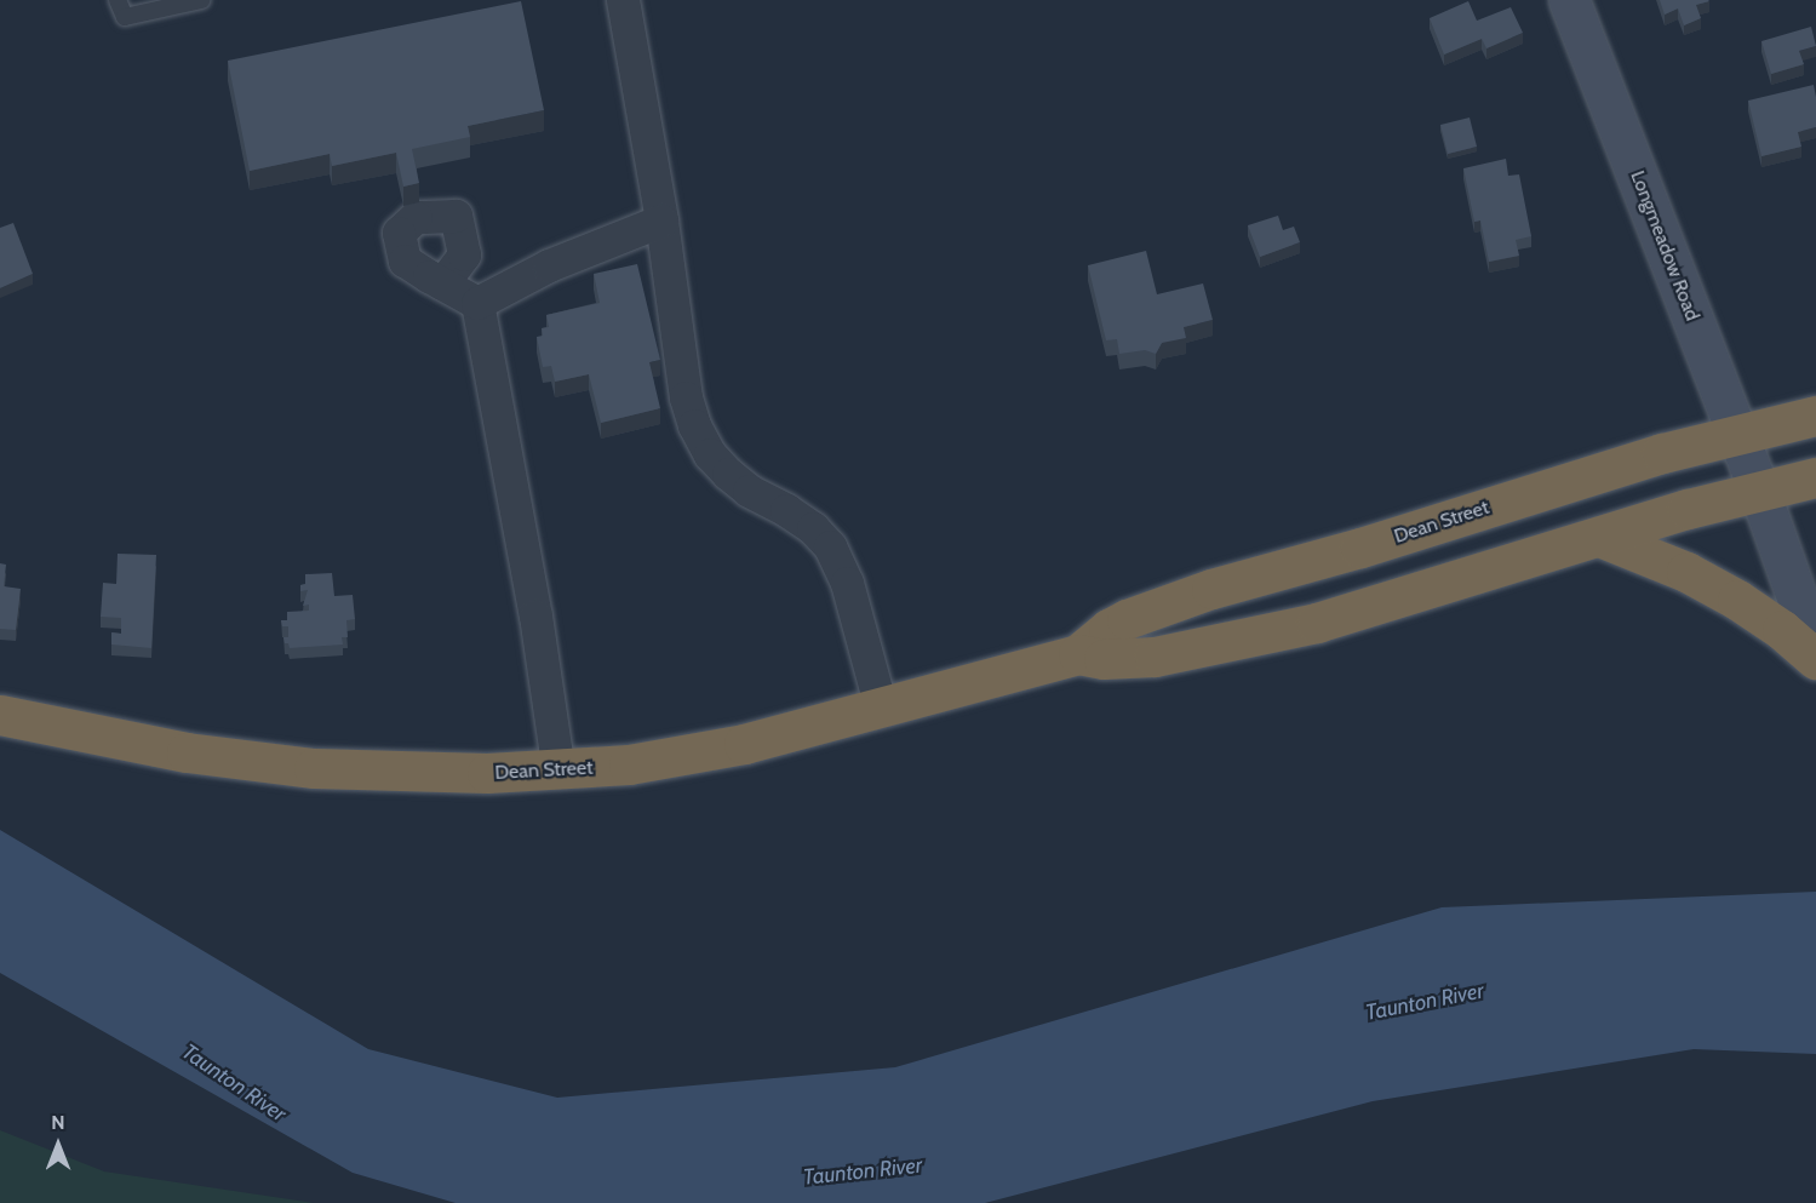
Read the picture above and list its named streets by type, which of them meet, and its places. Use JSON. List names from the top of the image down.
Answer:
{
  "streets": {
    "highway": ["Dean Street"],
    "street": ["Longmeadow Road"]
  },
  "crossings": [
    ["Longmeadow Road", "Dean Street"]
  ],
  "water": ["Taunton River"],
  "north": "top"
}
